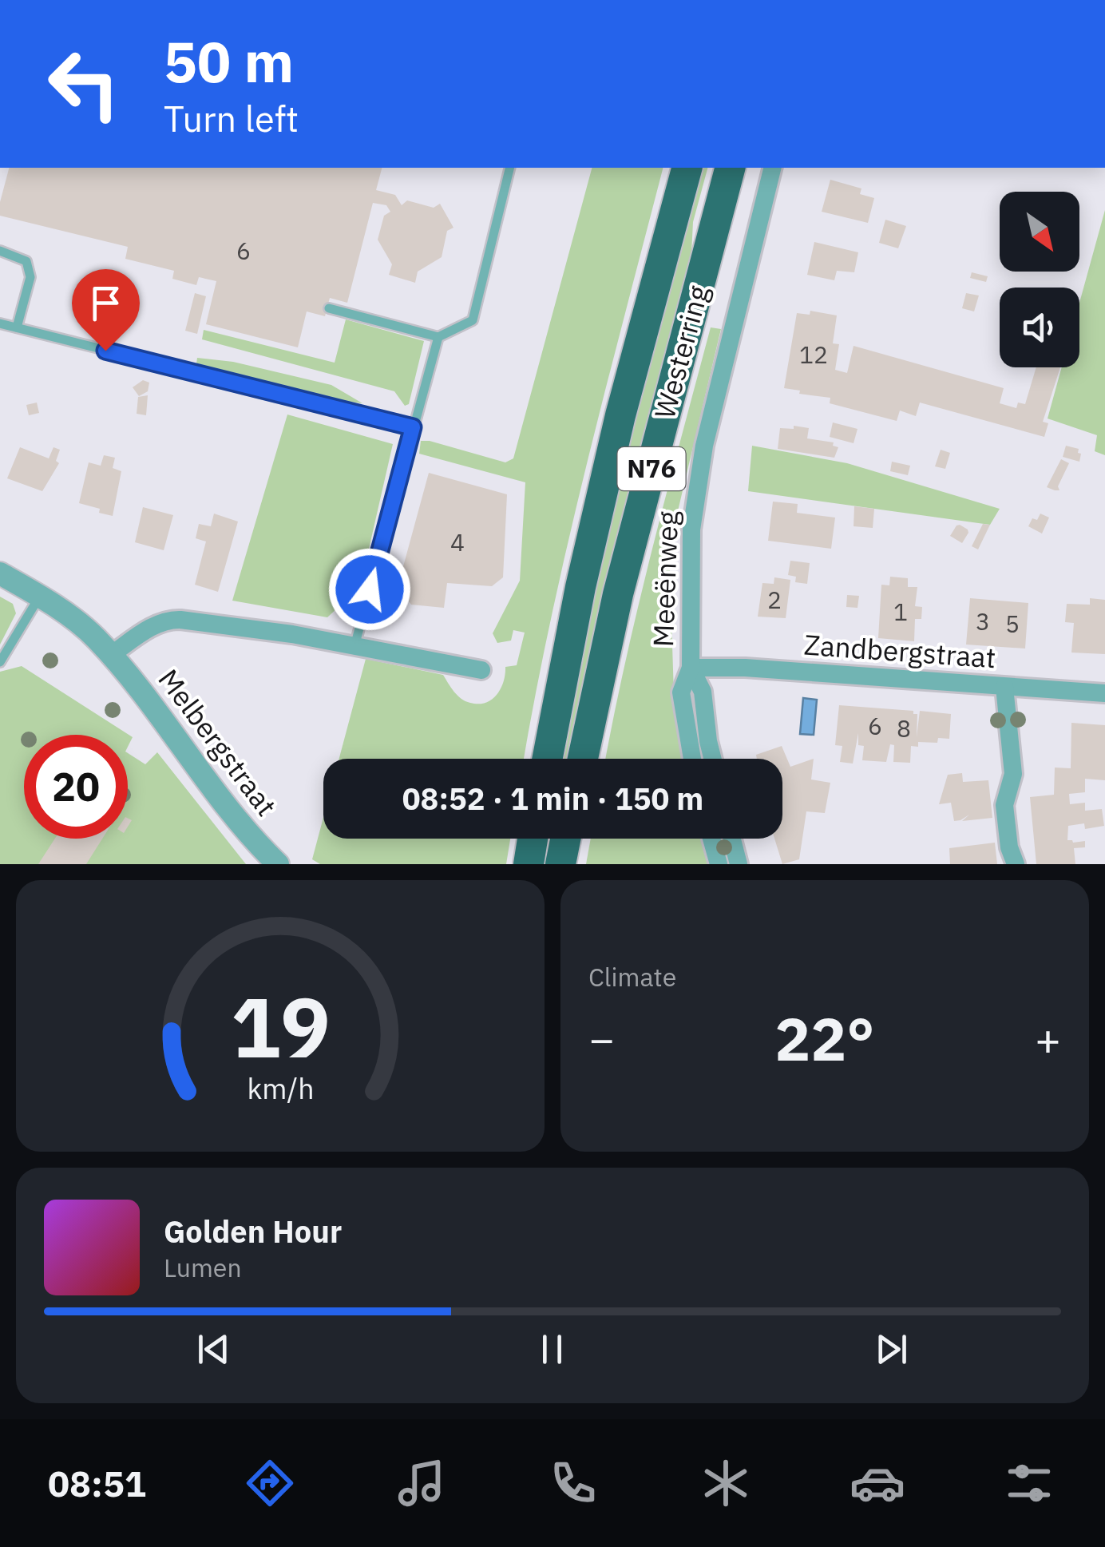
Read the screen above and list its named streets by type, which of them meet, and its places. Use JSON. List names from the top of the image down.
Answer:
{
  "streets": {
    "highway": ["Westerring", "N76"],
    "street": ["Meeënweg", "Zandbergstraat", "Melbergstraat"]
  },
  "crossings": [
    ["Meeënweg", "Zandbergstraat"]
  ],
  "house_numbers": [
    "6",
    "12",
    "4",
    "2",
    "1",
    "3",
    "5",
    "6",
    "8"
  ],
  "north": "bottom right",
  "page": {
    "turn": ["50 m", "Turn left"],
    "limit": "20",
    "trip": "08:52 · 1 min · 150 m",
    "tile": "Climate",
    "heat": ["−", "22°", "+"],
    "song": ["Golden Hour", "Lumen"],
    "tabs": "08:51",
    "gauge": ["19", "km/h"]
  }
}
